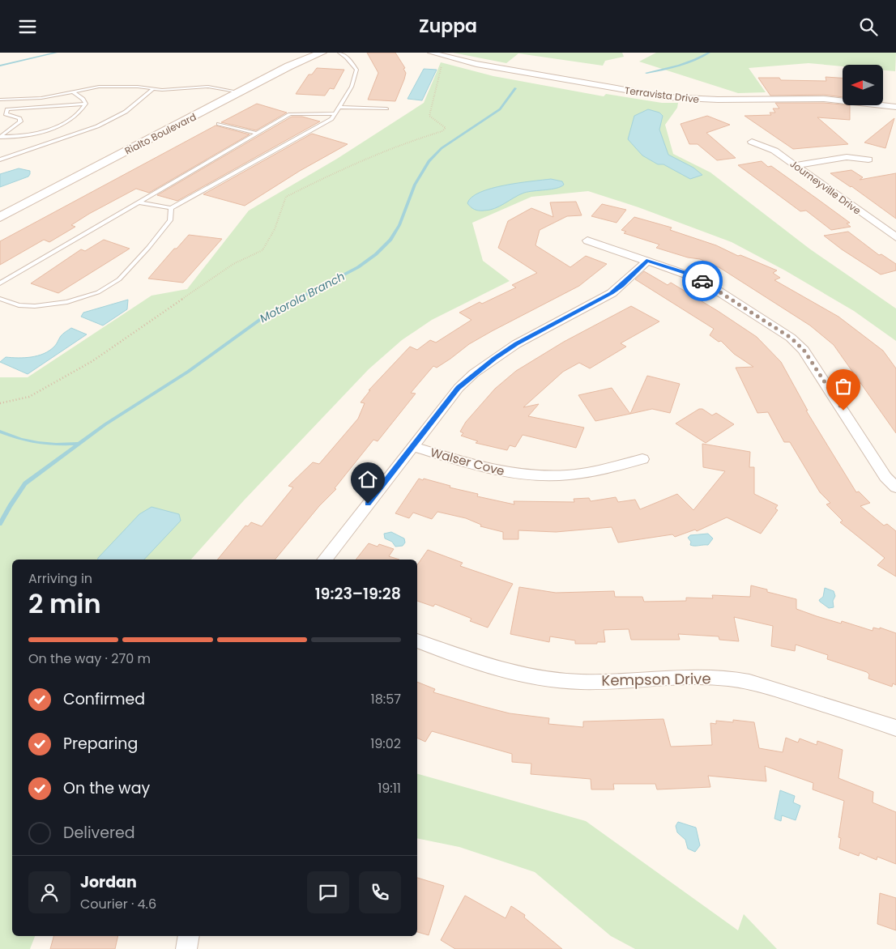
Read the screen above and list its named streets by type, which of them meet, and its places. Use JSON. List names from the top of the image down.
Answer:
{
  "streets": {
    "street": [
      "Terravista Drive",
      "Rialto Boulevard",
      "Journeyville Drive",
      "Walser Cove",
      "Kempson Drive"
    ]
  },
  "water": ["Motorola Branch"],
  "north": "left",
  "page": {
    "header": "Zuppa",
    "heading": ["2 min", "Arriving in", "19:23–19:28"],
    "panel": ["Jordan", "Courier · 4.6"],
    "bar": "On the way · 270 m",
    "list": [
      ["Confirmed", "18:57"],
      ["Preparing", "19:02"],
      ["On the way", "19:11"],
      "Delivered"
    ]
  }
}
